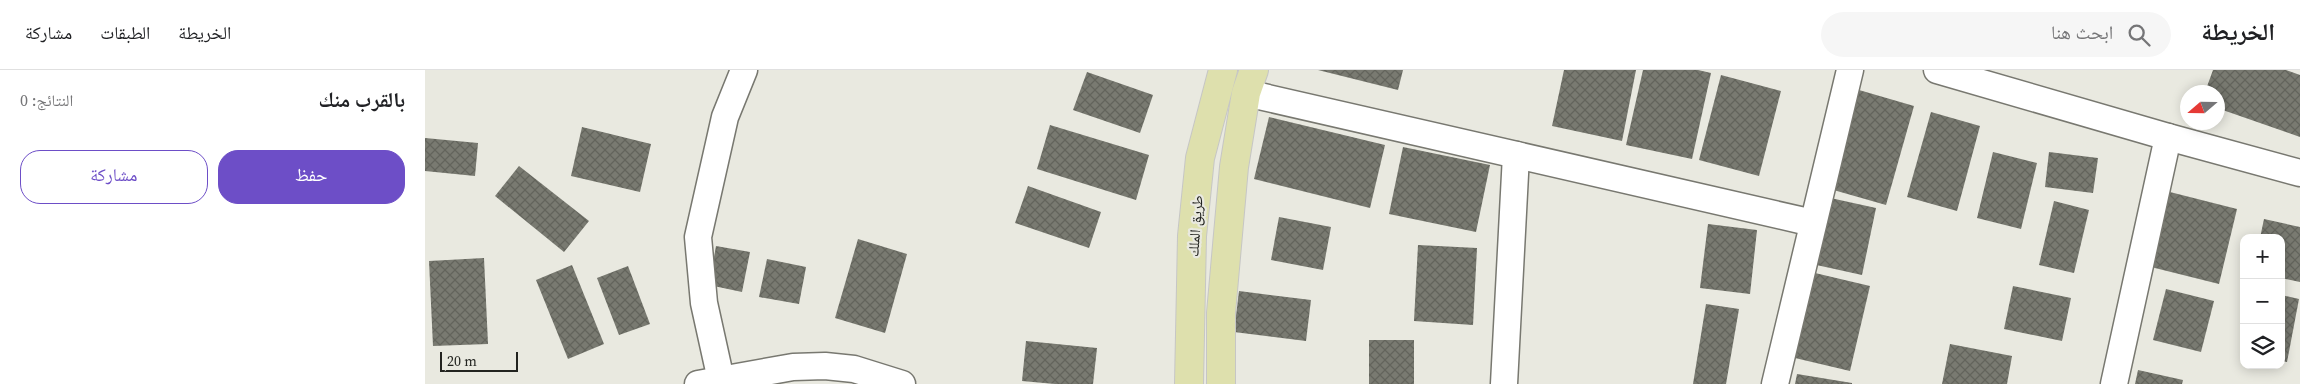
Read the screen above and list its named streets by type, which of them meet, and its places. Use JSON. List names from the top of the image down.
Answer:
{
  "streets": {
    "main road": ["طريق الملك"]
  },
  "scale_bar": "20 m",
  "north": "left",
  "page": {
    "header": "الخريطة",
    "search": "ابحث هنا",
    "nav": ["الخريطة", "الطبقات", "مشاركة"],
    "heading": ["بالقرب منك", "النتائج: 0"],
    "buttons": ["حفظ", "مشاركة"],
    "map_buttons": ["+", "−"],
    "scale": "20 m"
  }
}
